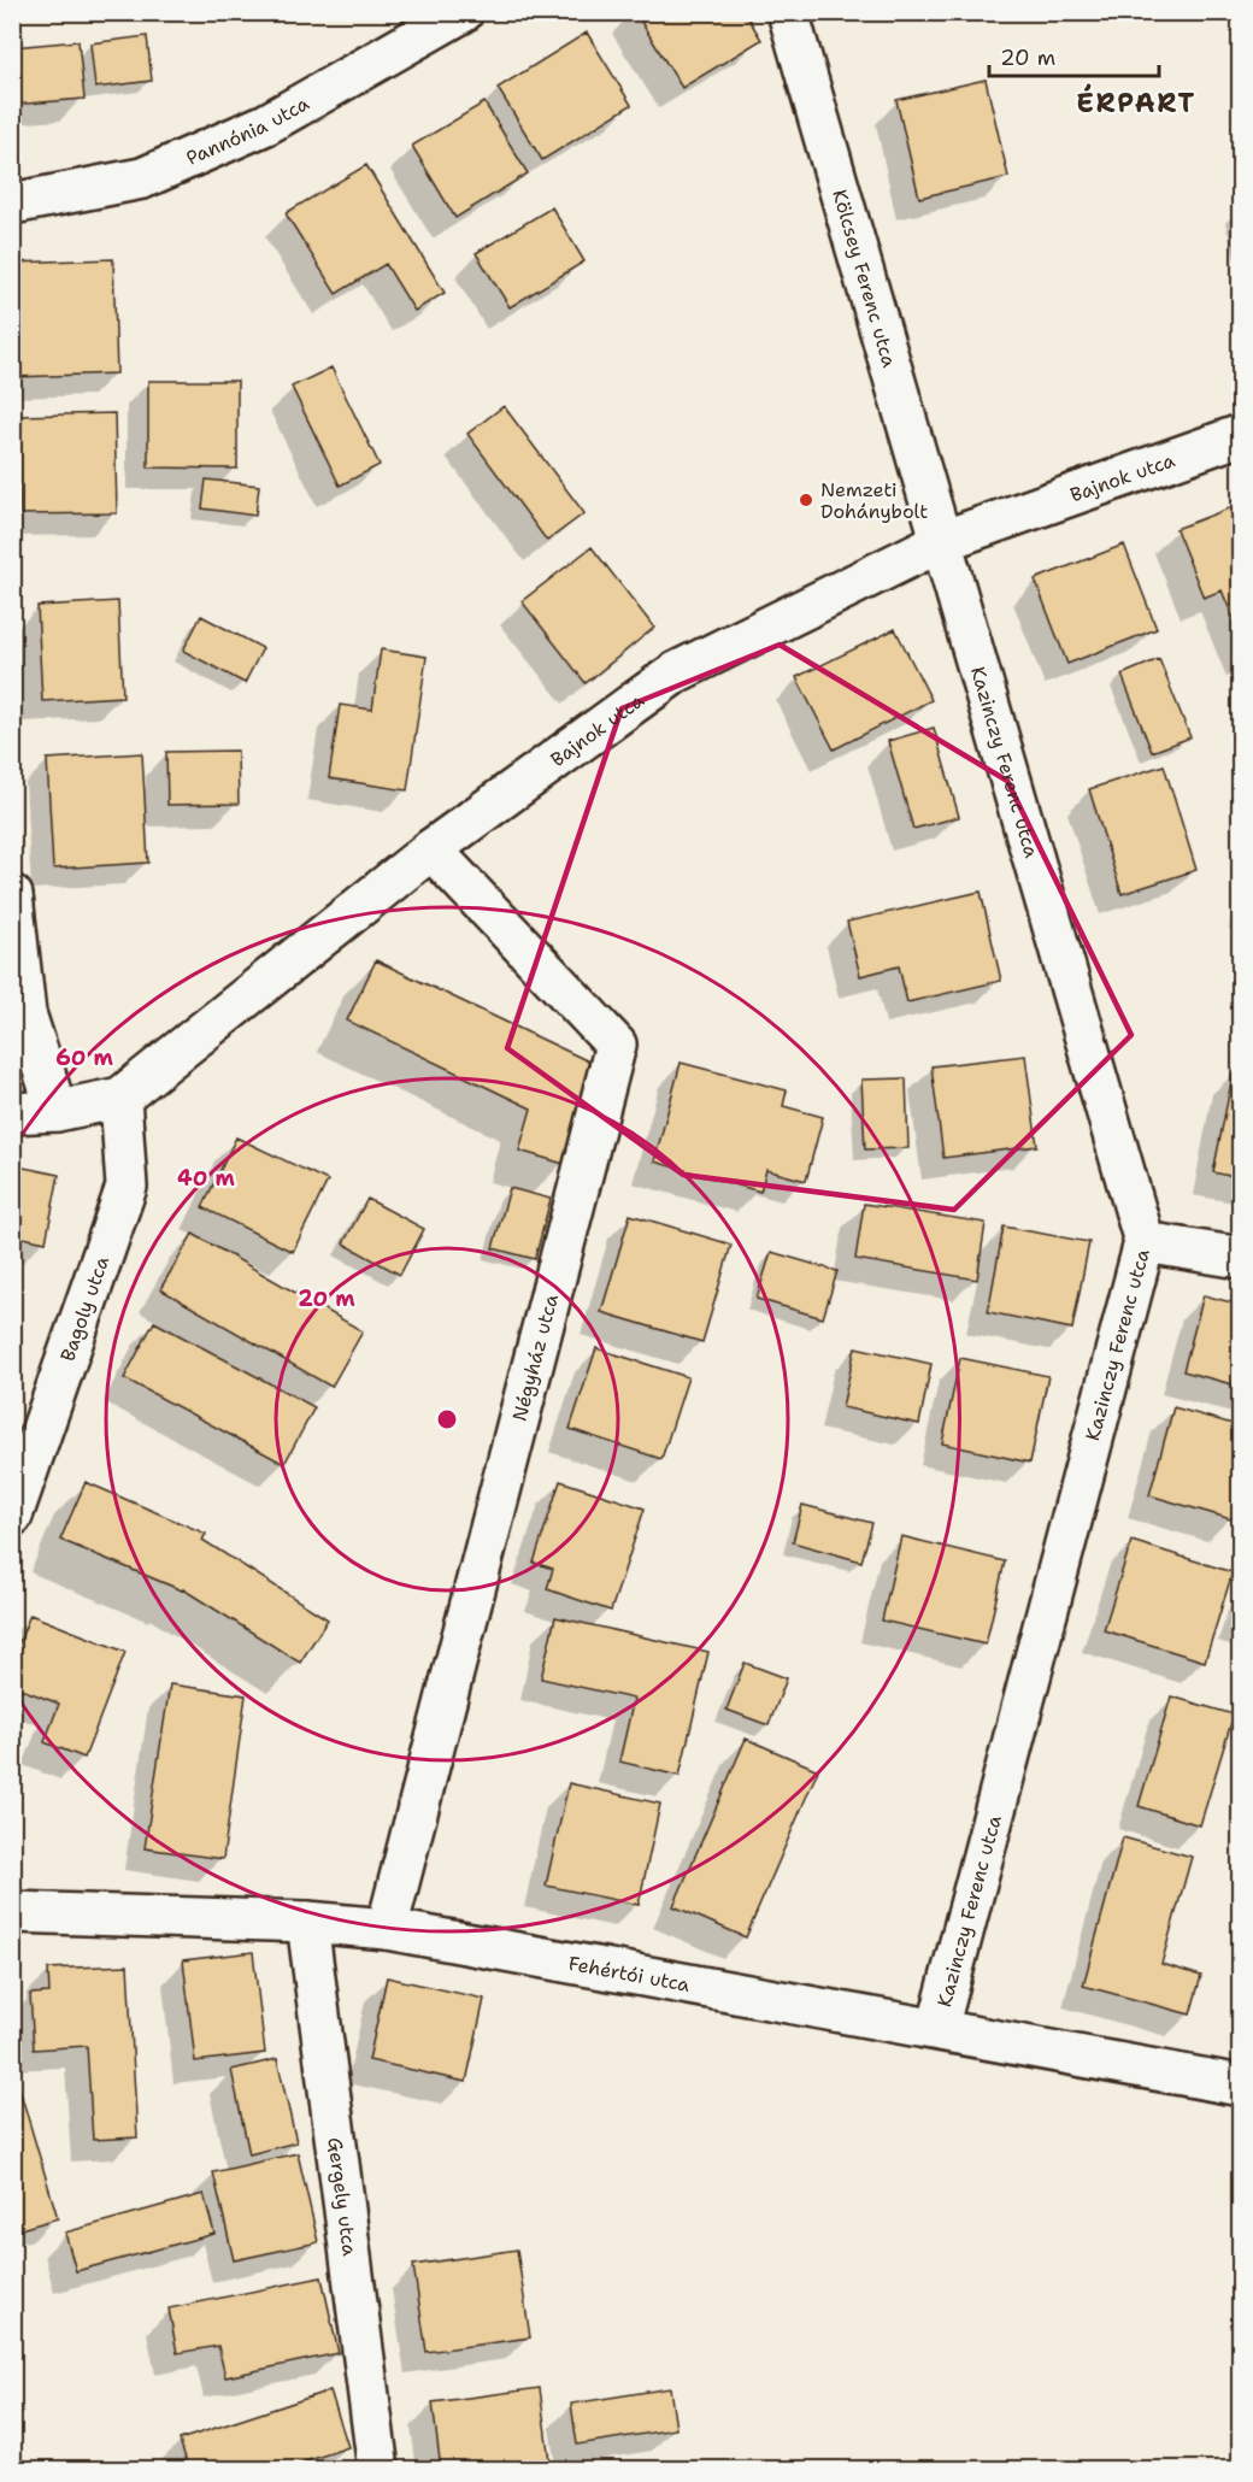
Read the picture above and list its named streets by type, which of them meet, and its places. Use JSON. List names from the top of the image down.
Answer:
{
  "streets": {
    "street": [
      "Pannónia utca",
      "Kölcsey Ferenc utca",
      "Bajnok utca",
      "Kazinczy Ferenc utca",
      "Bagoly utca",
      "Négyház utca",
      "Fehértói utca",
      "Gergely utca"
    ]
  },
  "crossings": [
    ["Kölcsey Ferenc utca", "Bajnok utca"],
    ["Kölcsey Ferenc utca", "Kazinczy Ferenc utca"],
    ["Bajnok utca", "Kazinczy Ferenc utca"],
    ["Bajnok utca", "Bagoly utca"],
    ["Bajnok utca", "Négyház utca"],
    ["Kazinczy Ferenc utca", "Fehértói utca"],
    ["Négyház utca", "Fehértói utca"],
    ["Fehértói utca", "Gergely utca"]
  ],
  "districts": ["ÉRPART"],
  "places": ["Nemzeti Dohánybolt"],
  "scale_bar": "20 m",
  "rings": ["60 m", "40 m", "20 m"]
}
